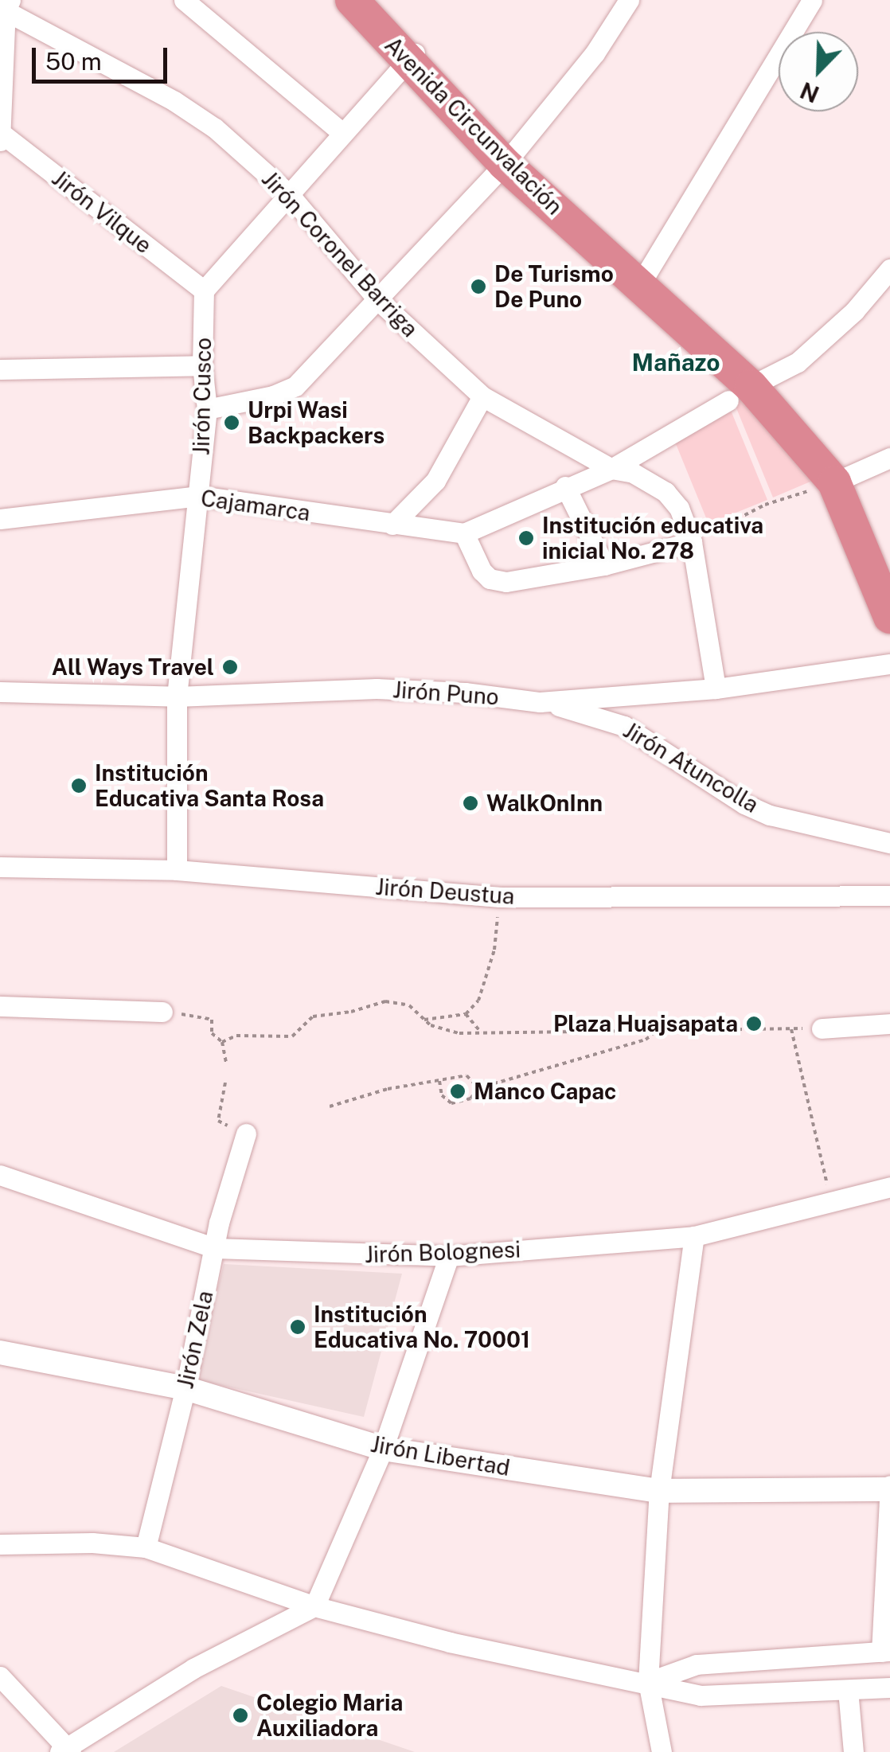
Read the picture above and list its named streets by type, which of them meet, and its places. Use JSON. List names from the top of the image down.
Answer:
{
  "streets": {
    "highway": ["Avenida Circunvalación"],
    "street": [
      "Jirón Vilque",
      "Jirón Coronel Barriga",
      "Jirón Cusco",
      "Cajamarca",
      "Jirón Puno",
      "Jirón Atuncolla",
      "Jirón Deustua",
      "Jirón Bolognesi",
      "Jirón Zela",
      "Jirón Libertad"
    ]
  },
  "crossings": [
    ["Jirón Vilque", "Jirón Cusco"],
    ["Jirón Coronel Barriga", "Jirón Puno"],
    ["Jirón Cusco", "Cajamarca"],
    ["Jirón Cusco", "Jirón Puno"],
    ["Jirón Cusco", "Jirón Deustua"],
    ["Jirón Puno", "Jirón Atuncolla"],
    ["Jirón Bolognesi", "Jirón Zela"],
    ["Jirón Zela", "Jirón Libertad"]
  ],
  "districts": ["Mañazo"],
  "places": [
    "De Turismo De Puno",
    "Urpi Wasi Backpackers",
    "Institución educativa inicial No. 278",
    "All Ways Travel",
    "Institución Educativa Santa Rosa",
    "WalkOnInn",
    "Plaza Huajsapata",
    "Manco Capac",
    "Institución Educativa No. 70001",
    "Colegio Maria Auxiliadora"
  ],
  "scale_bar": "50 m",
  "north": "bottom left"
}
